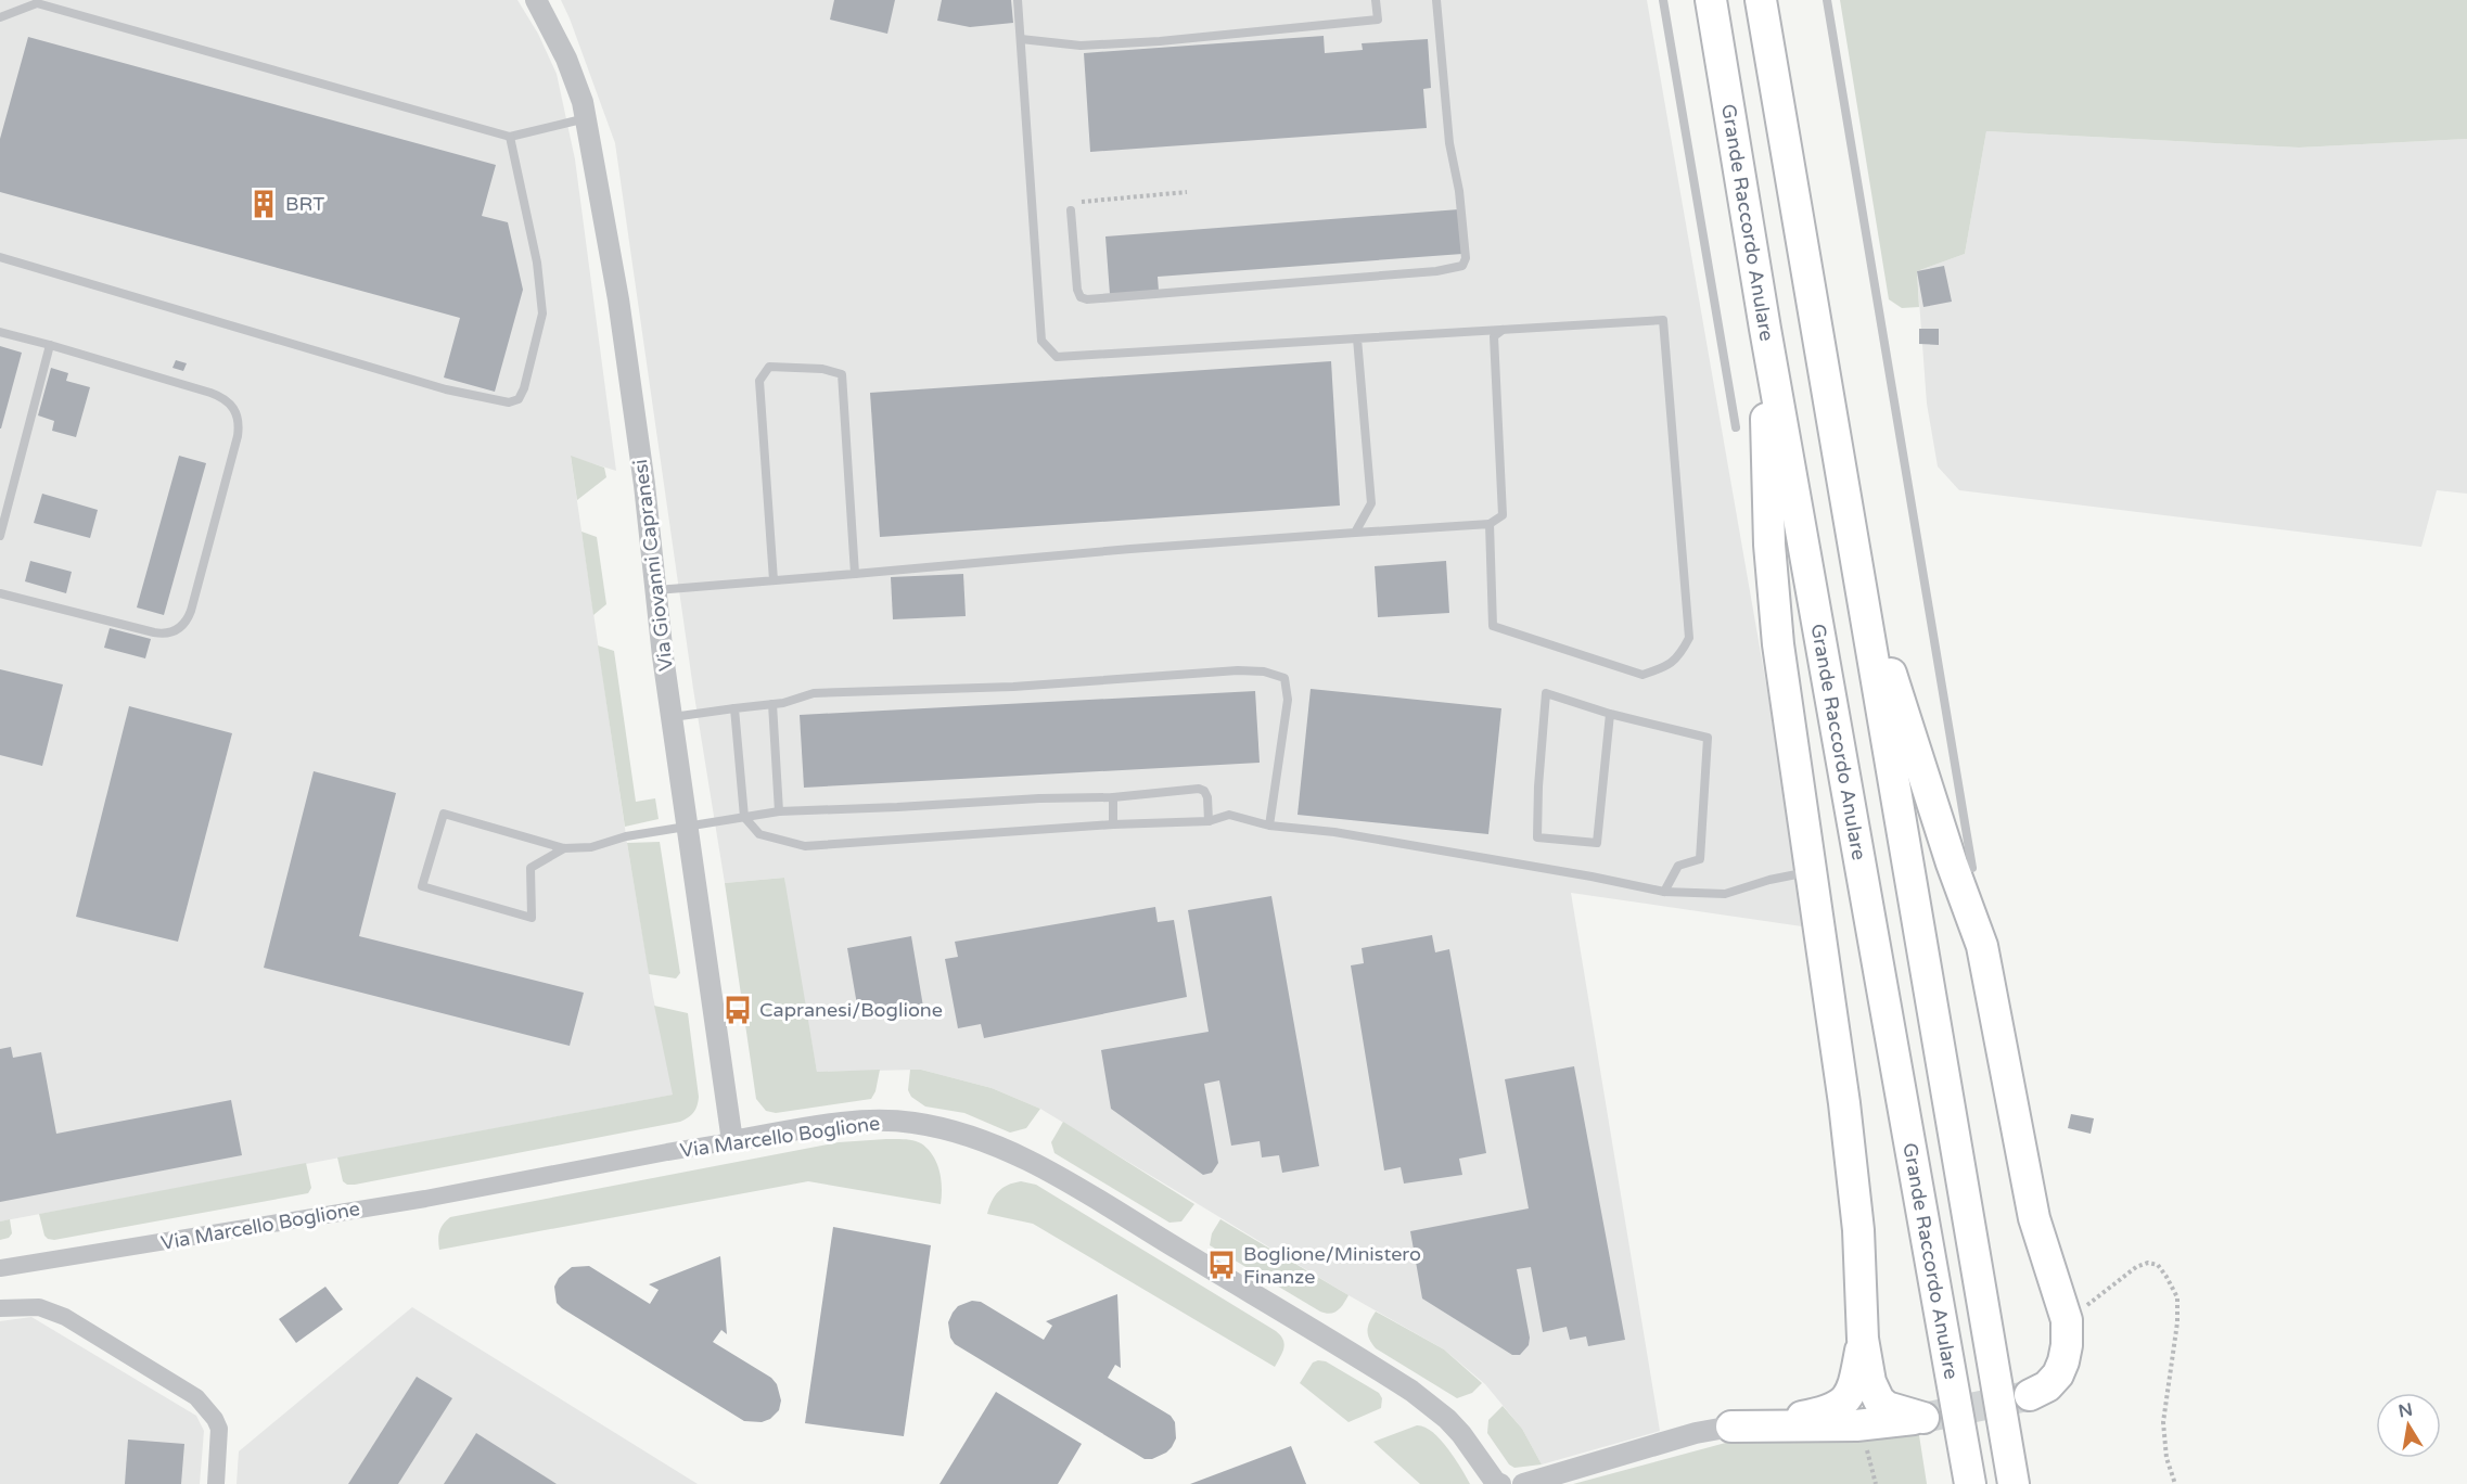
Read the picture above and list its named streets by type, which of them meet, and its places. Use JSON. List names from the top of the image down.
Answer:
{
  "streets": {
    "highway": ["Grande Raccordo Anulare"],
    "street": ["Via Giovanni Capranesi", "Via Marcello Boglione"]
  },
  "crossings": [
    ["Via Giovanni Capranesi", "Via Marcello Boglione"]
  ],
  "places": {
    "building": ["BRT"],
    "bus stop": ["Capranesi/Boglione", "Boglione/Ministero Finanze"]
  },
  "north": "top"
}
